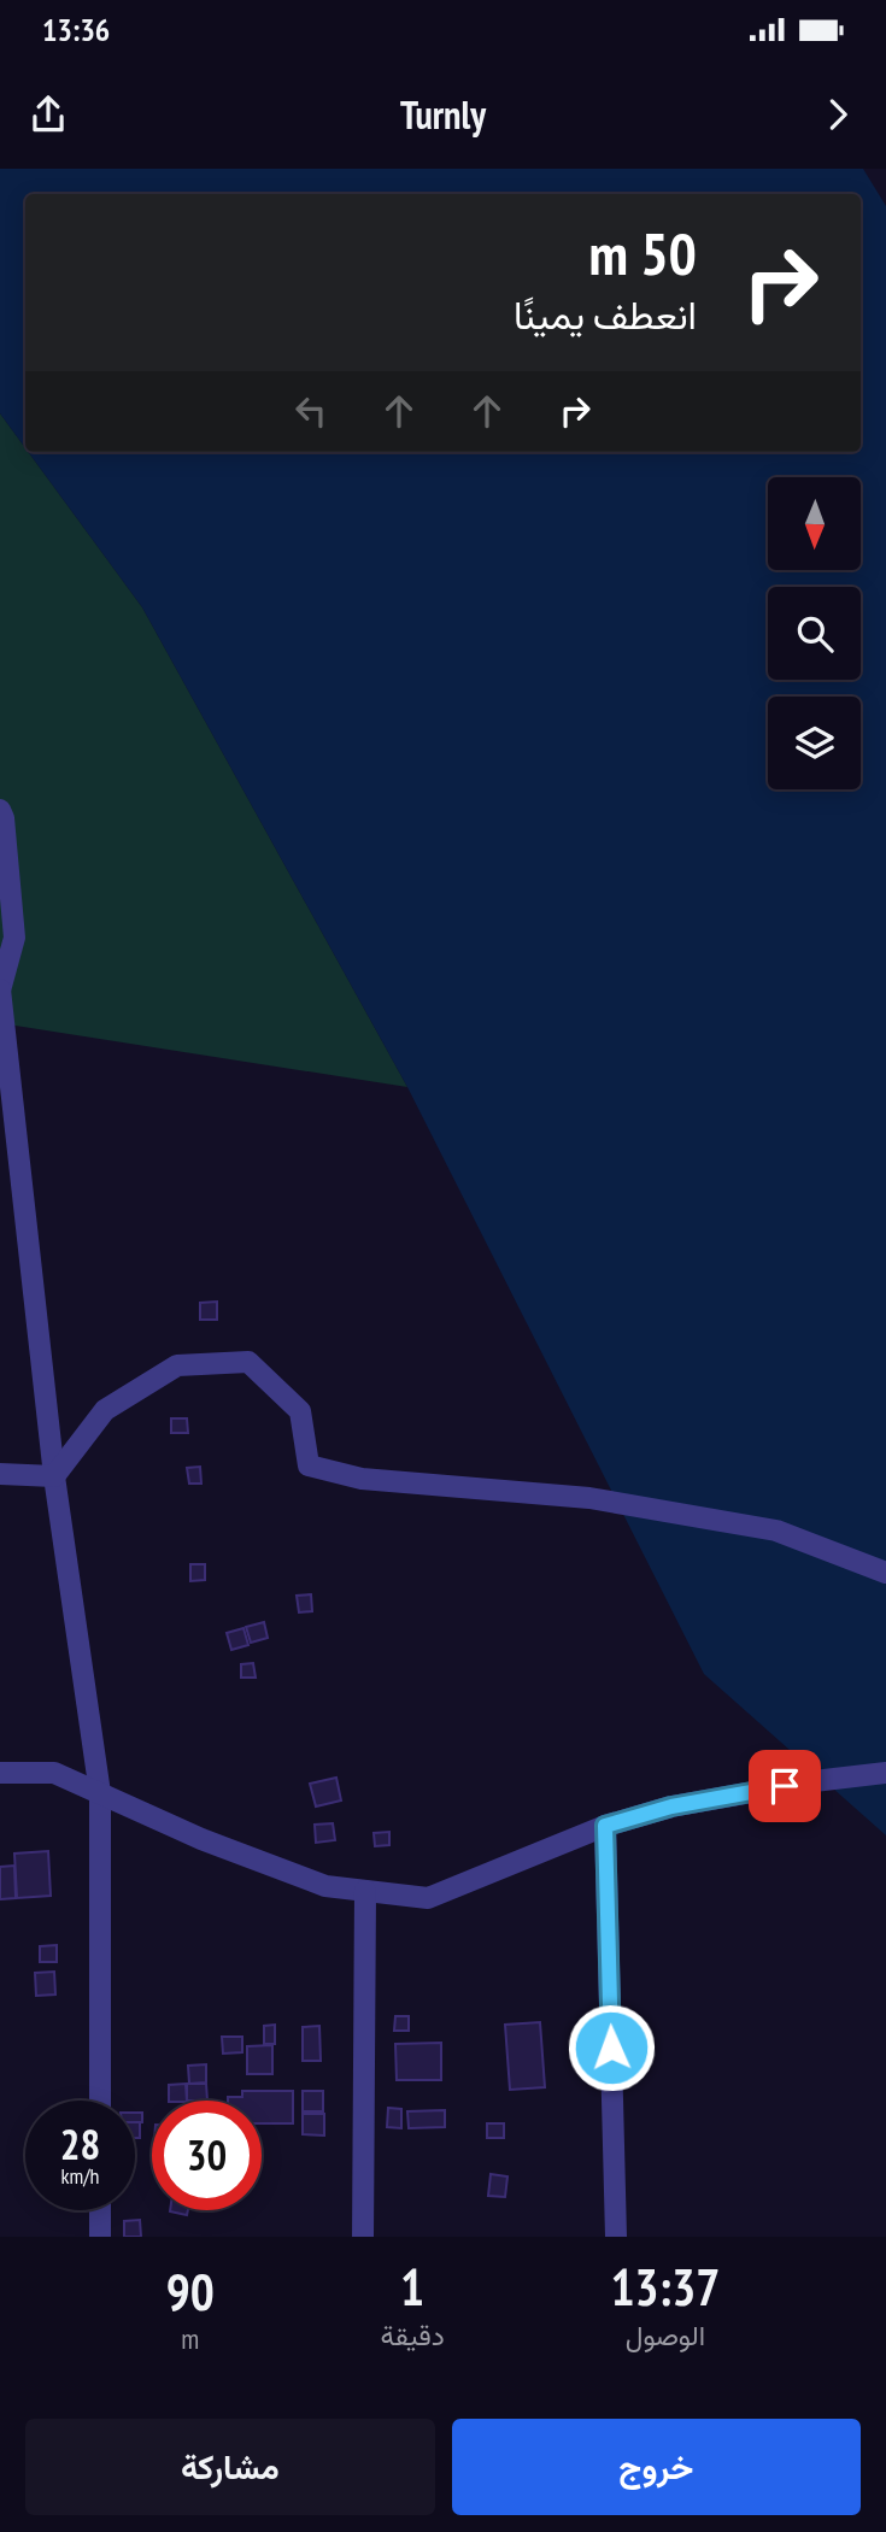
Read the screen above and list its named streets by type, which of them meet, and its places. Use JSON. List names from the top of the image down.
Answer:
{
  "north": "bottom",
  "page": {
    "status": "13:36",
    "header": "Turnly",
    "turn": ["50 m", "انعطف يمينًا"],
    "speed": "28 km/h",
    "limit": "30",
    "eta": [
      "13:37",
      "الوصول",
      "1",
      "دقيقة",
      "90",
      "m"
    ],
    "buttons": ["خروج", "مشاركة"]
  }
}
